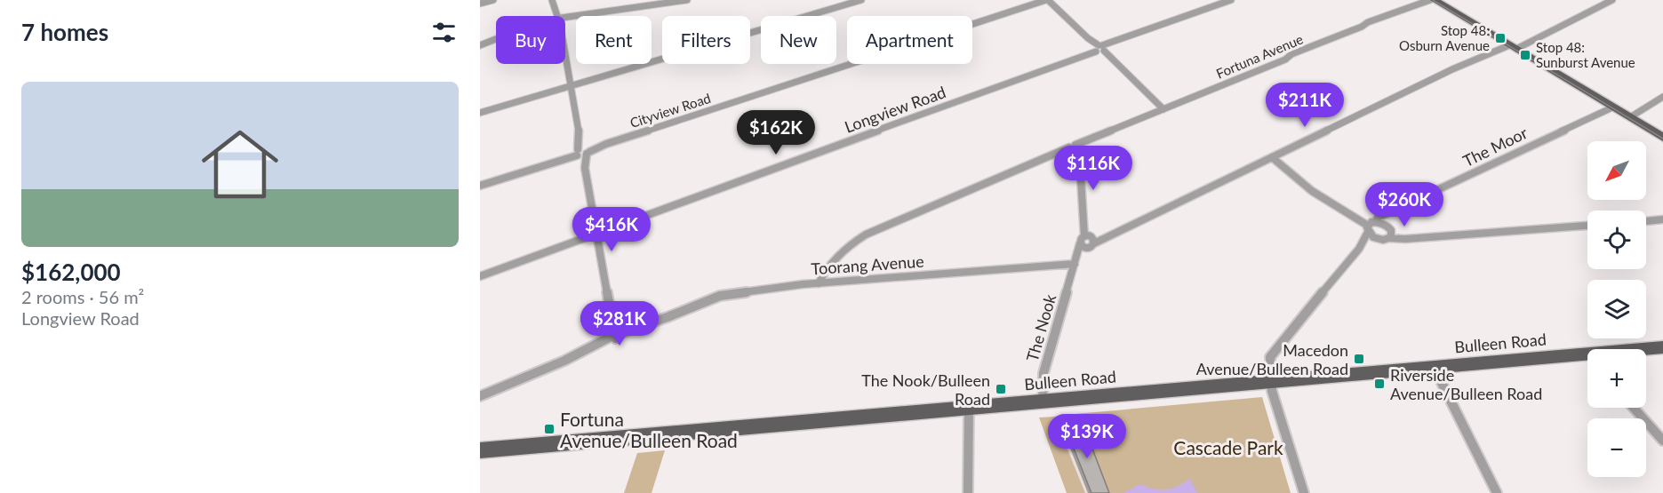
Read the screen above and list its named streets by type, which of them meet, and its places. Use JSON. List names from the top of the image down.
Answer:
{
  "streets": {
    "main road": ["Bulleen Road"],
    "street": [
      "Fortuna Avenue",
      "Longview Road",
      "Cityview Road",
      "The Moor",
      "Toorang Avenue",
      "The Nook"
    ]
  },
  "crossings": [
    ["Fortuna Avenue", "Toorang Avenue"],
    ["Toorang Avenue", "The Nook"],
    ["The Nook", "Bulleen Road"]
  ],
  "parks": ["Cascade Park"],
  "places": {
    "transit": [
      "Stop 48: Osburn Avenue",
      "Stop 48: Sunburst Avenue",
      "Macedon Avenue/Bulleen Road",
      "Riverside Avenue/Bulleen Road",
      "The Nook/Bulleen Road",
      "Fortuna Avenue/Bulleen Road"
    ]
  },
  "north": "bottom left",
  "page": {
    "heading": "7 homes",
    "chip": [
      "Buy",
      "Rent",
      "Filters",
      "New",
      "Apartment"
    ],
    "list": [
      {
        "name": "$162,000",
        "note": "2 rooms · 56 m² · Longview Road"
      }
    ],
    "price": [
      "$211K",
      "$162K",
      "$116K",
      "$260K",
      "$416K",
      "$281K",
      "$139K"
    ],
    "map_buttons": ["+", "−"]
  }
}
